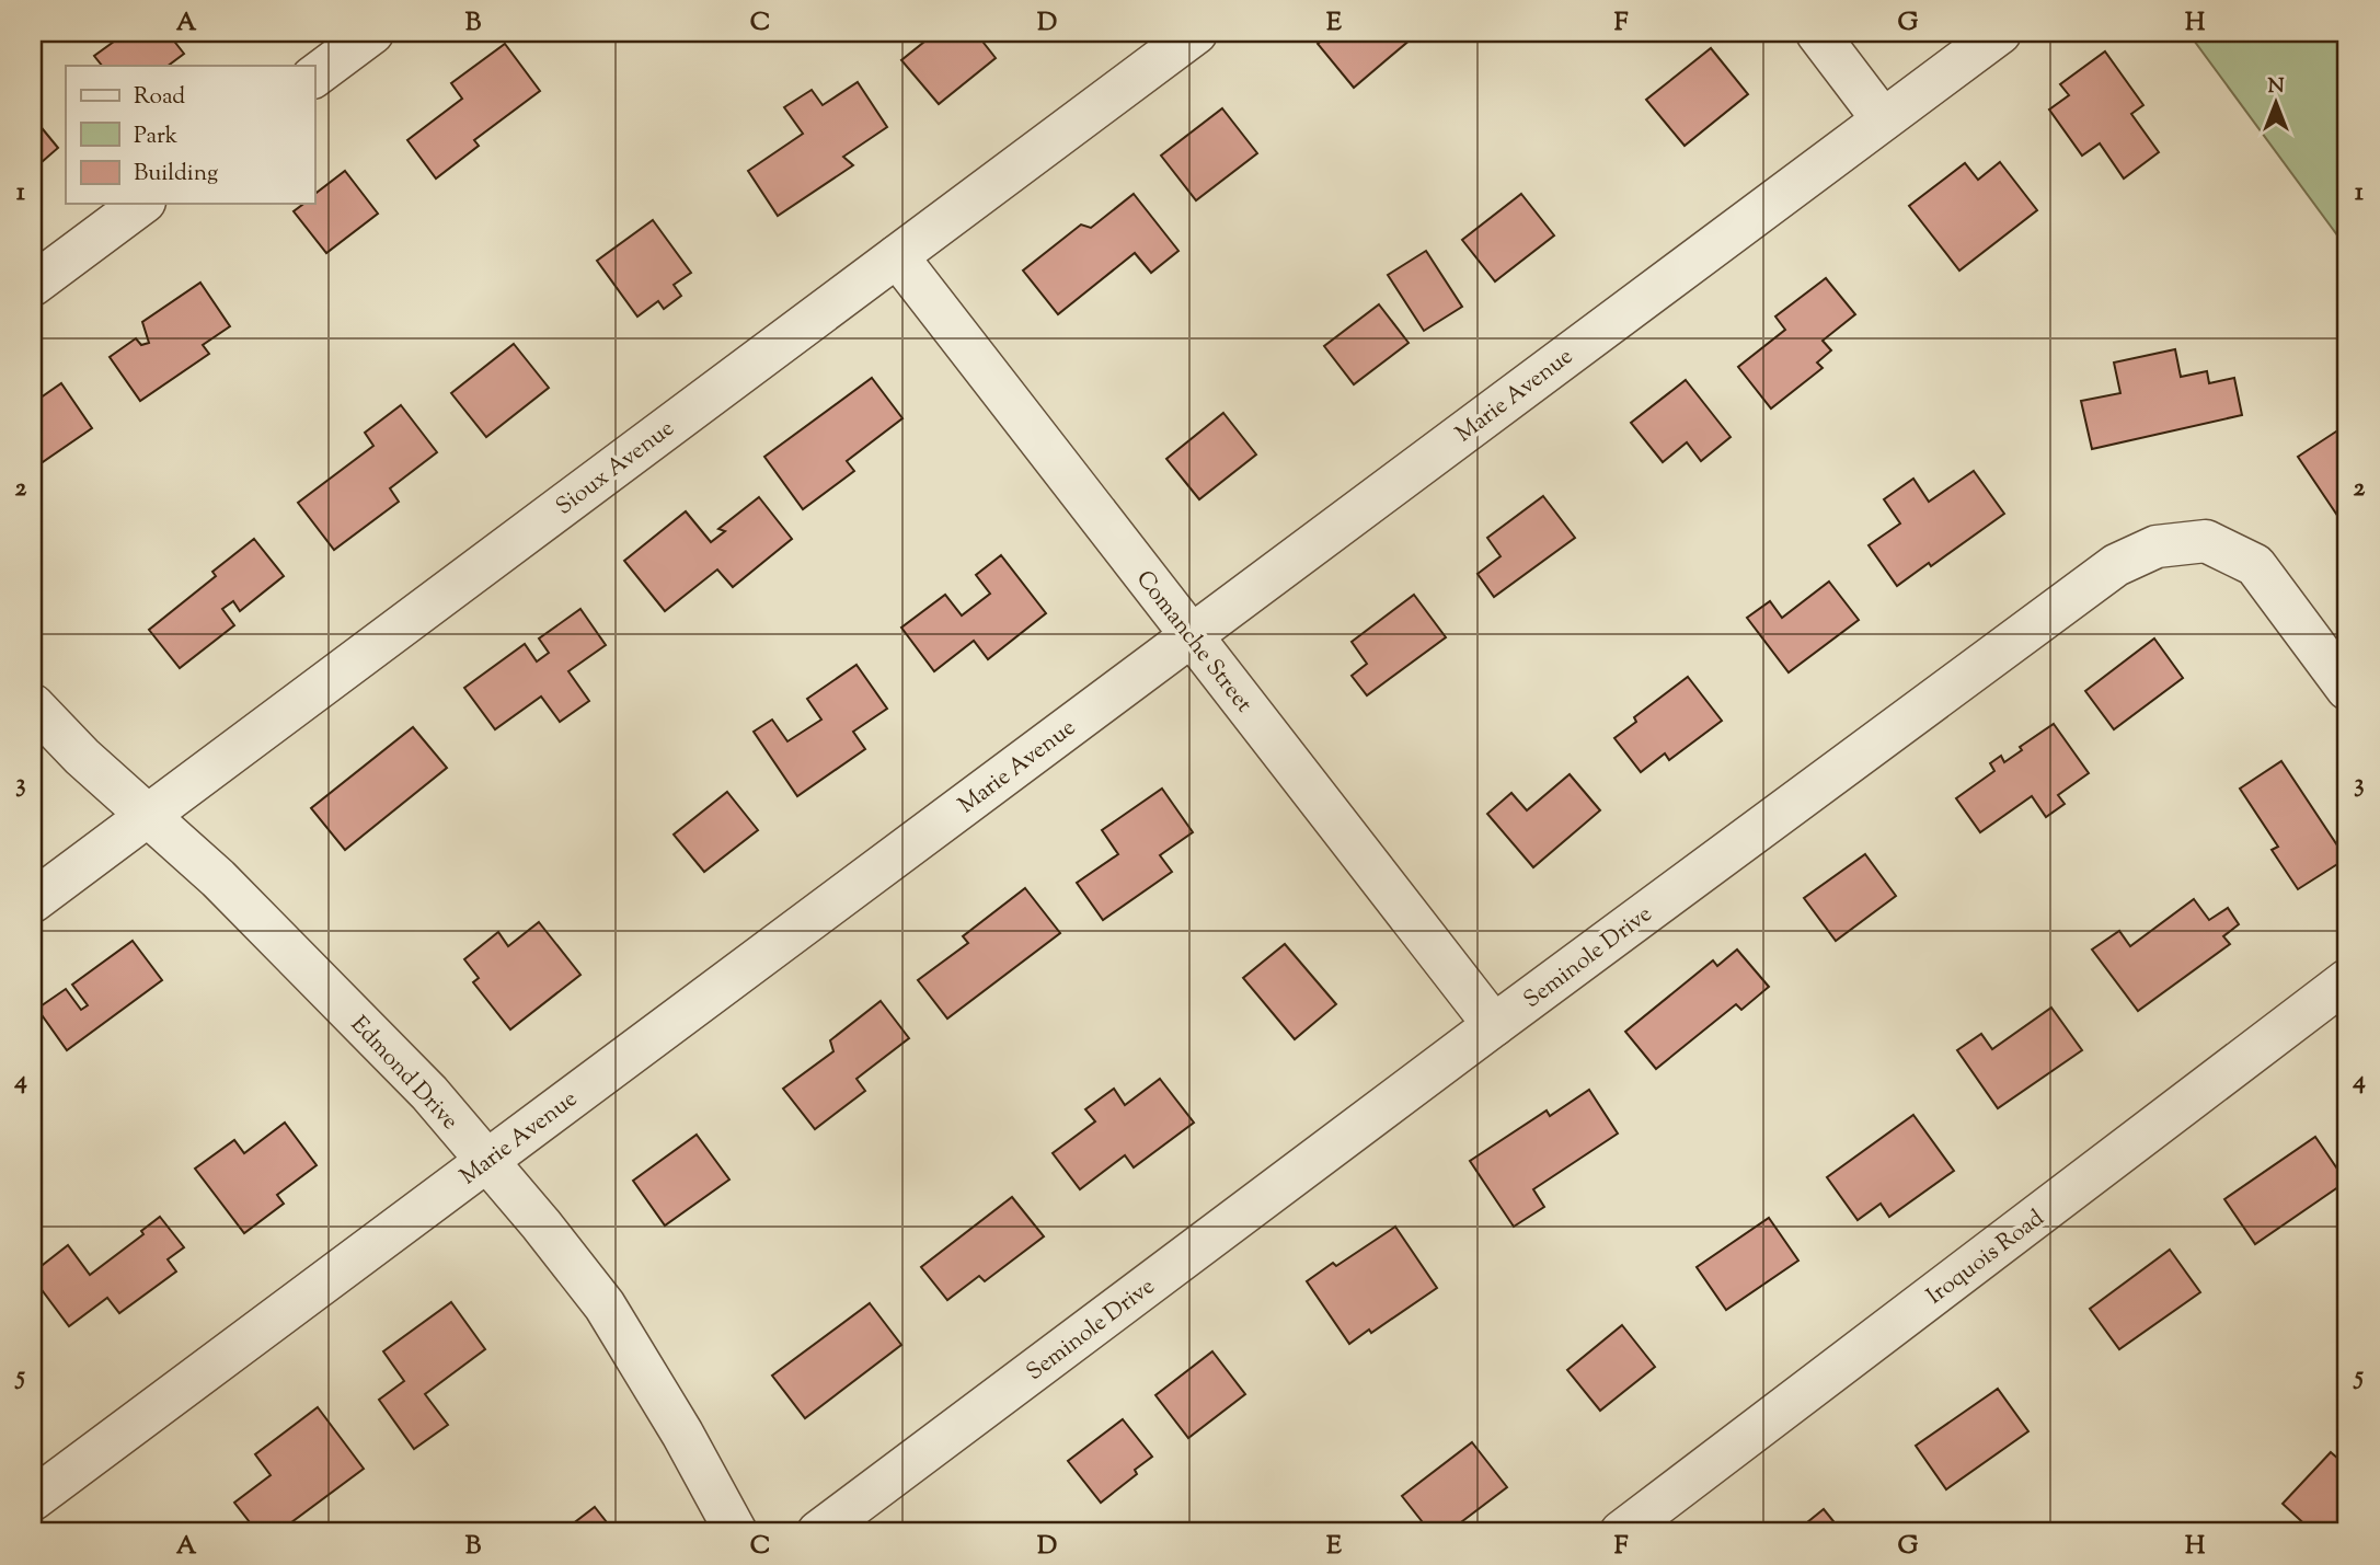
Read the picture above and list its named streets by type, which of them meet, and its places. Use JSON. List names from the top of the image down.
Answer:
{
  "streets": {
    "street": [
      "Marie Avenue",
      "Sioux Avenue",
      "Comanche Street",
      "Seminole Drive",
      "Edmond Drive",
      "Iroquois Road"
    ]
  },
  "crossings": [
    ["Marie Avenue", "Comanche Street"],
    ["Marie Avenue", "Edmond Drive"],
    ["Sioux Avenue", "Comanche Street"],
    ["Sioux Avenue", "Edmond Drive"],
    ["Comanche Street", "Seminole Drive"]
  ],
  "legend": ["Road", "Park", "Building"],
  "north": "top",
  "grid": {
    "columns": [
      "A",
      "B",
      "C",
      "D",
      "E",
      "F",
      "G",
      "H"
    ],
    "rows": [
      "1",
      "2",
      "3",
      "4",
      "5"
    ]
  }
}
